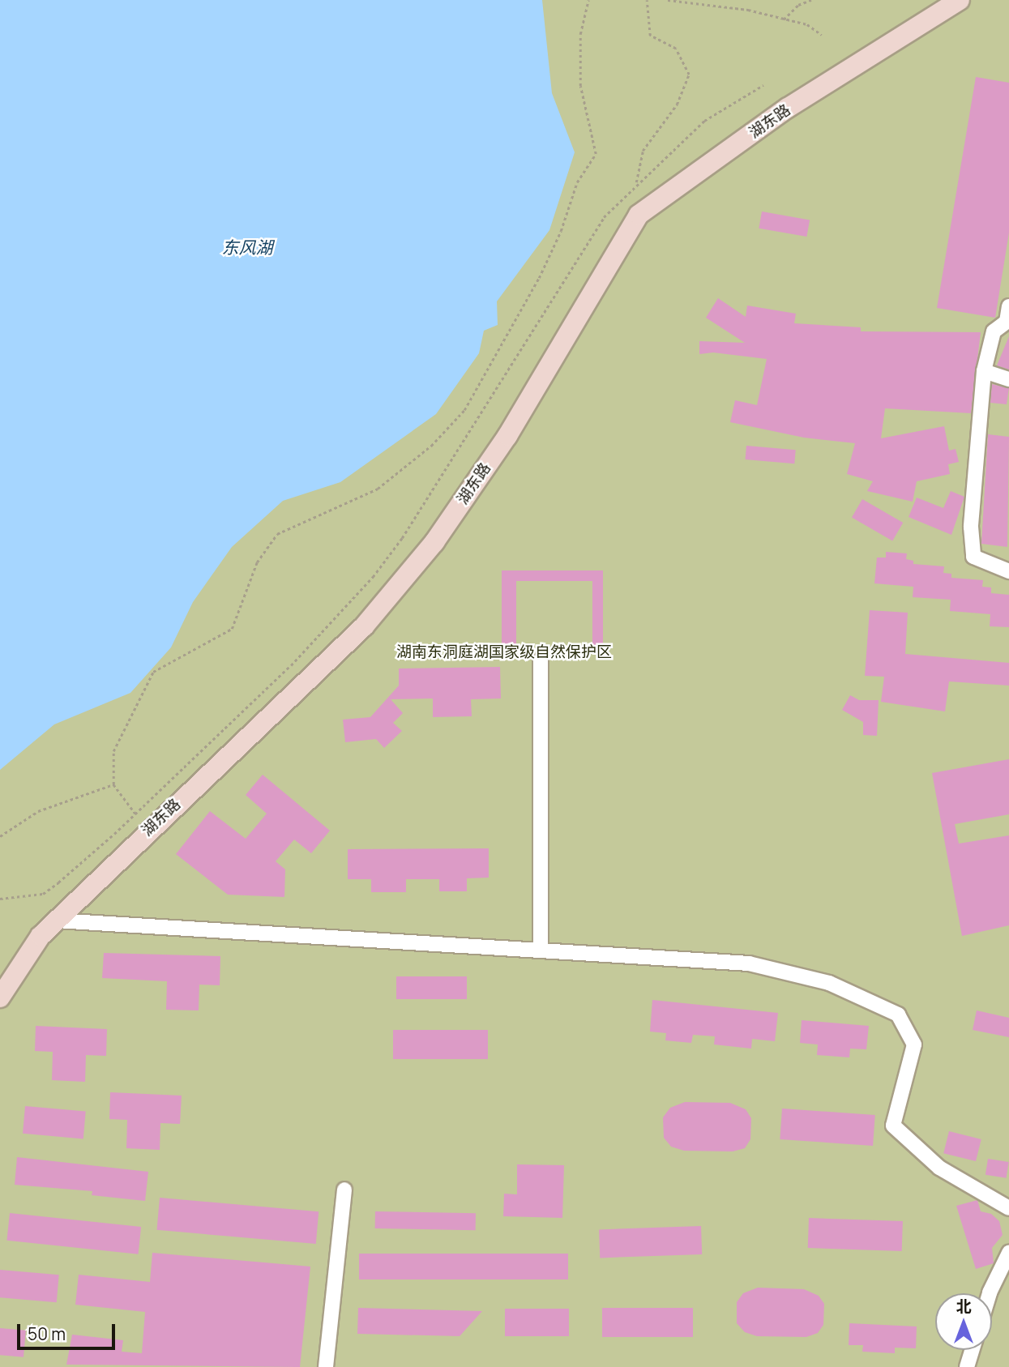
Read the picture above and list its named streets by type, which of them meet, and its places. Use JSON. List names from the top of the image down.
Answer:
{
  "streets": {
    "street": ["湖东路"]
  },
  "water": ["东风湖"],
  "parks": ["湖南东洞庭湖国家级自然保护区"],
  "scale_bar": "50 m",
  "north": "top"
}
